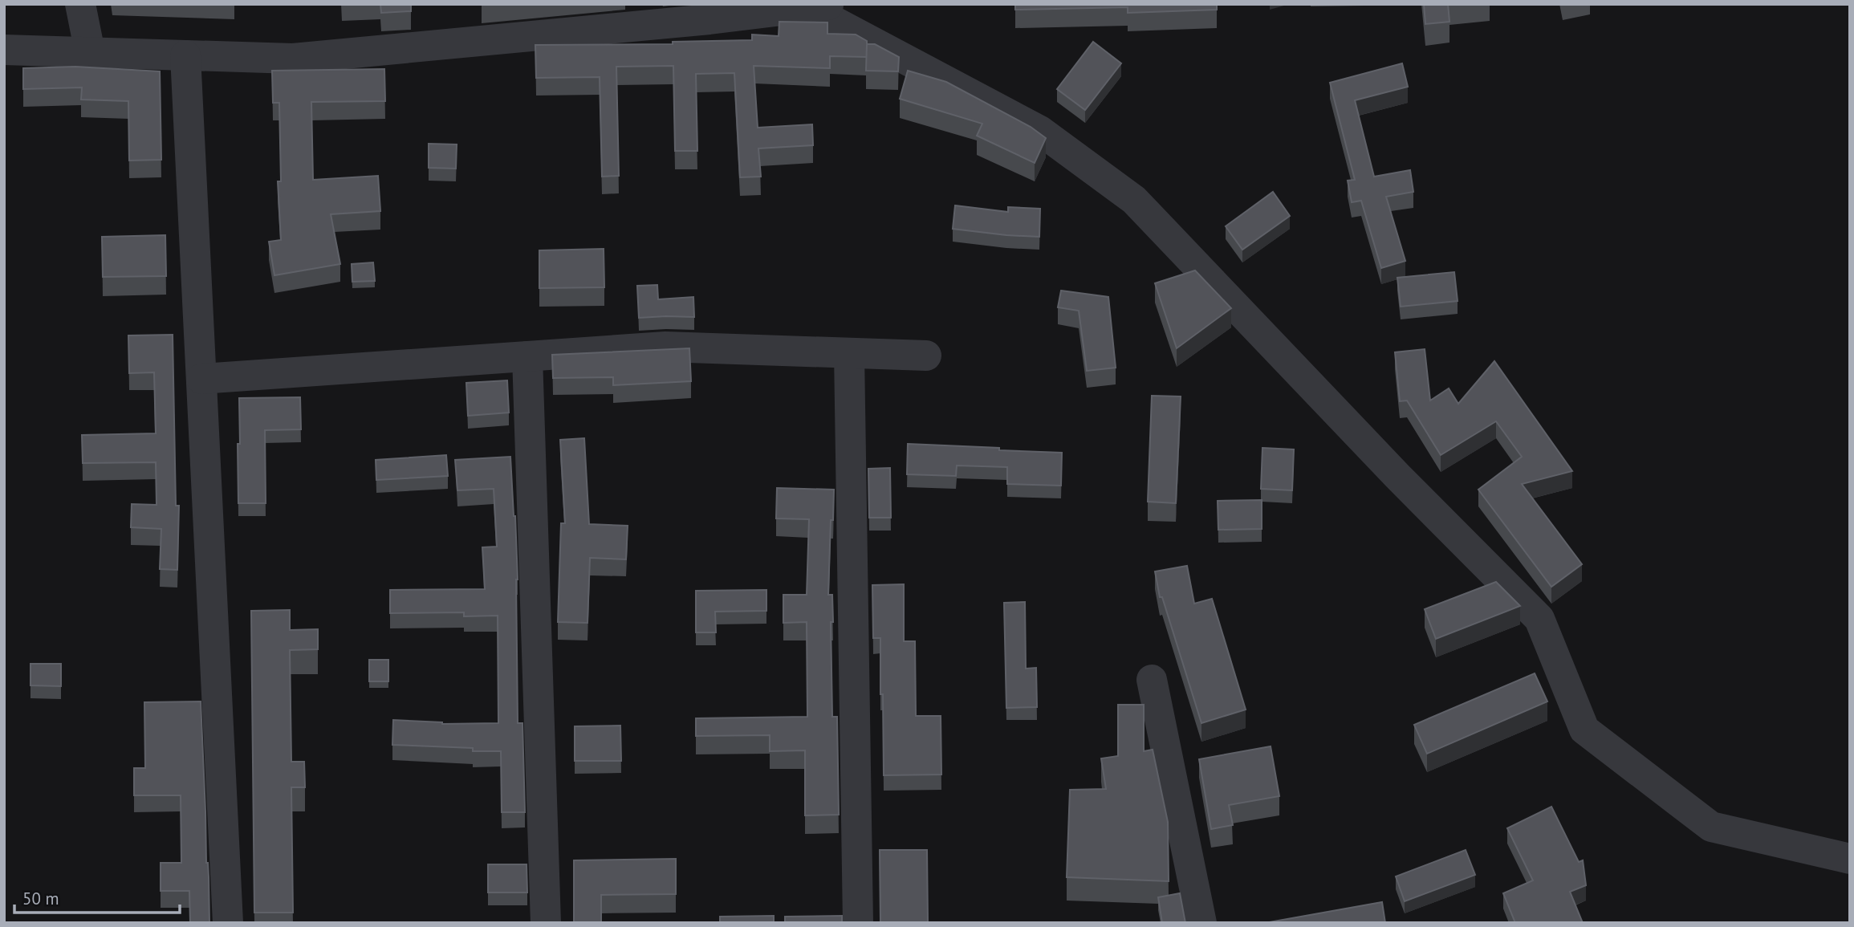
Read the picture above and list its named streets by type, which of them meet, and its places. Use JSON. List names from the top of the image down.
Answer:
{
  "scale_bar": "50 m"
}
